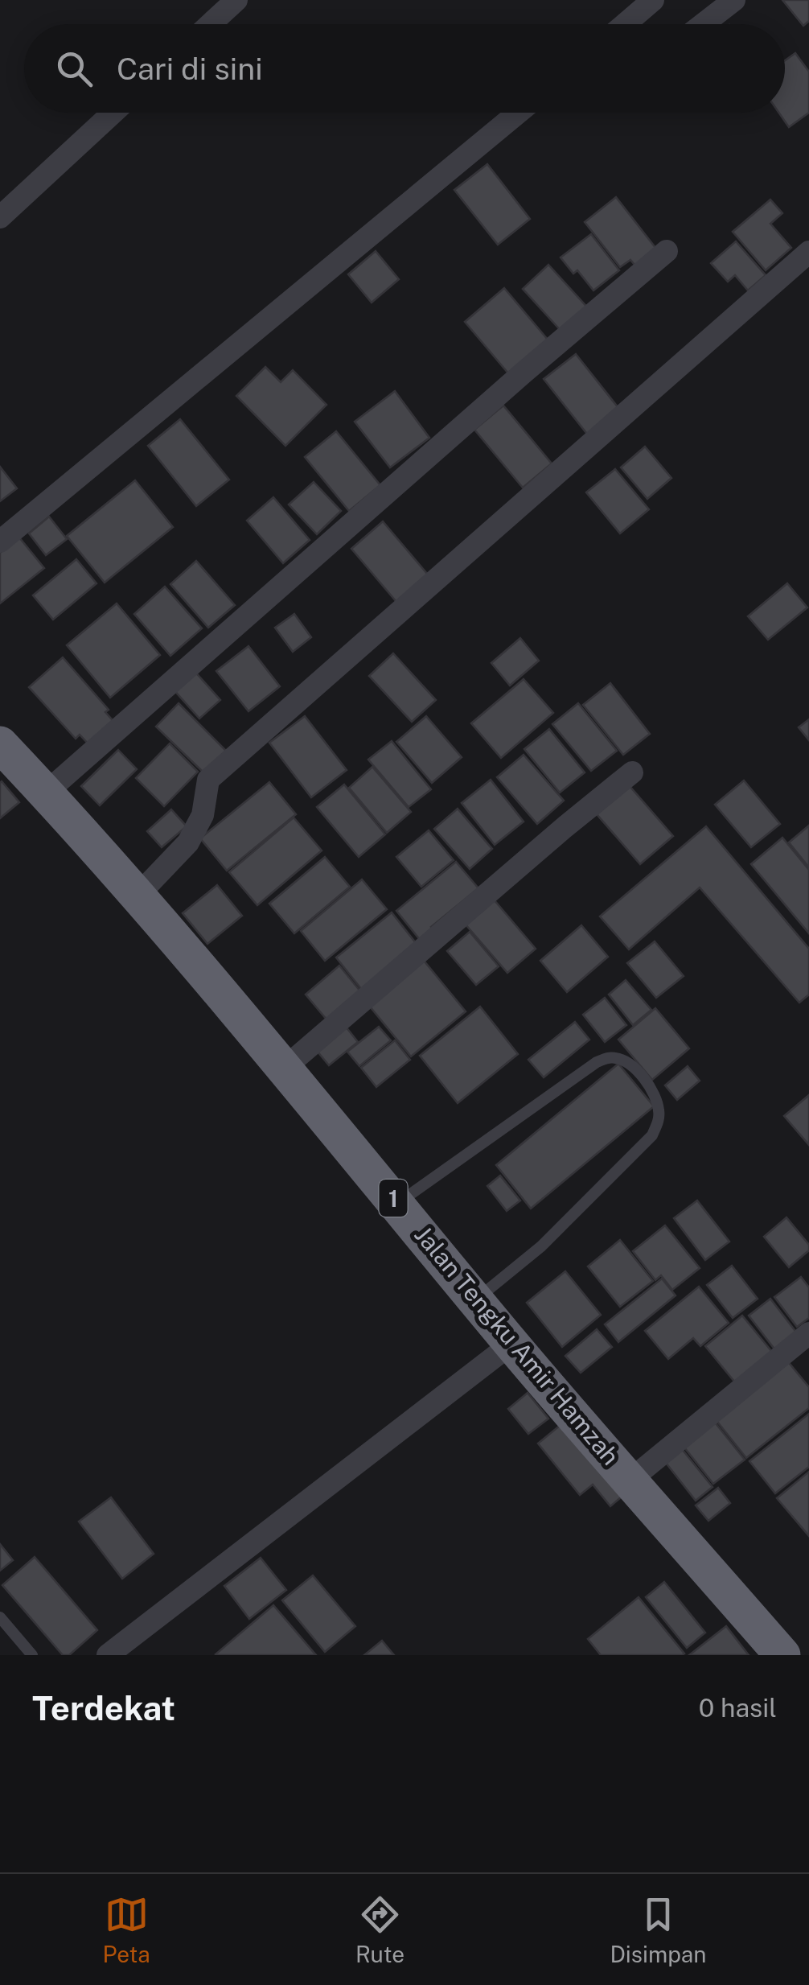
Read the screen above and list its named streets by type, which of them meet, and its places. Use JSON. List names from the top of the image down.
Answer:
{
  "streets": {
    "highway": ["1", "Jalan Tengku Amir Hamzah"]
  },
  "page": {
    "search": "Cari di sini",
    "heading": ["Terdekat", "0 hasil"],
    "nav": ["Peta", "Rute", "Disimpan"]
  }
}
